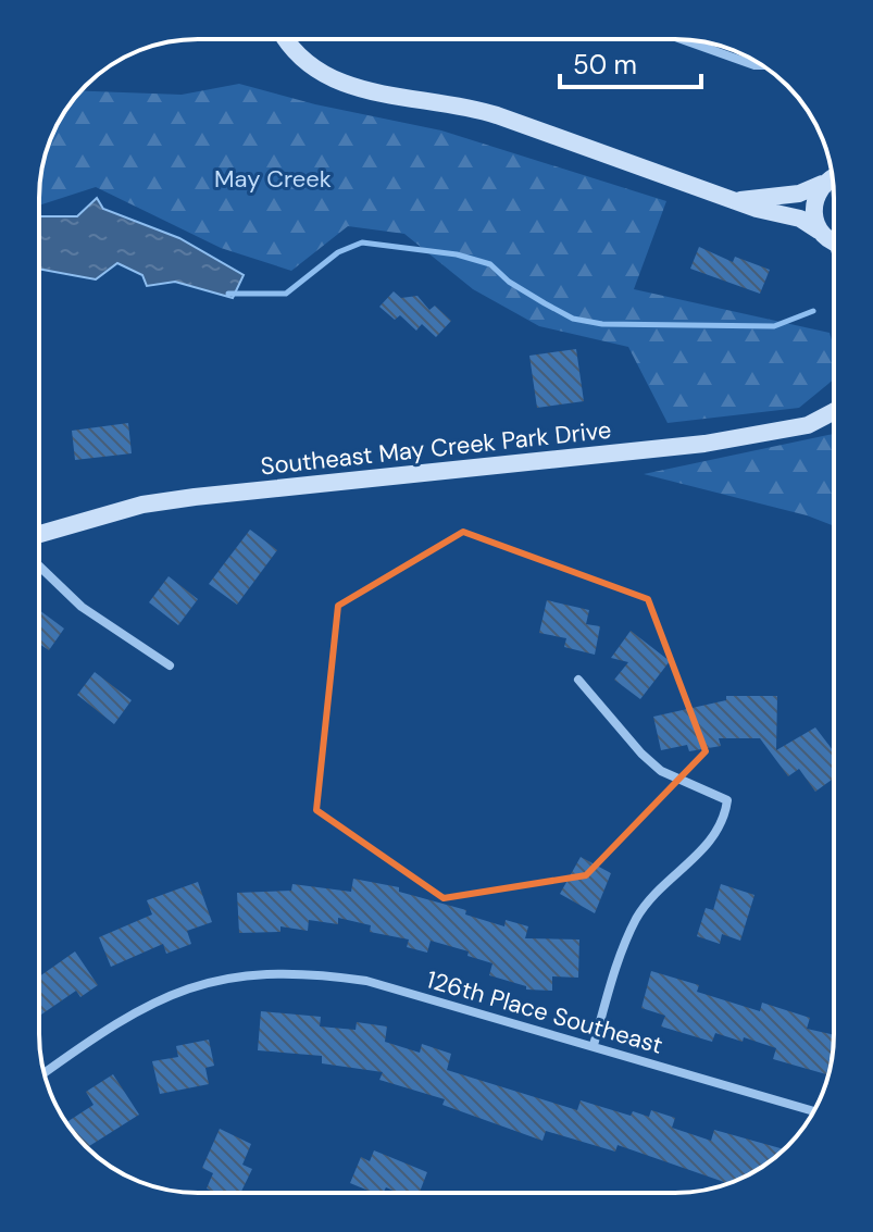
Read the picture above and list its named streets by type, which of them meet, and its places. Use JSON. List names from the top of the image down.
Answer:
{
  "streets": {
    "street": ["Southeast May Creek Park Drive", "126th Place Southeast"]
  },
  "parks": ["May Creek"],
  "scale_bar": "50 m"
}
